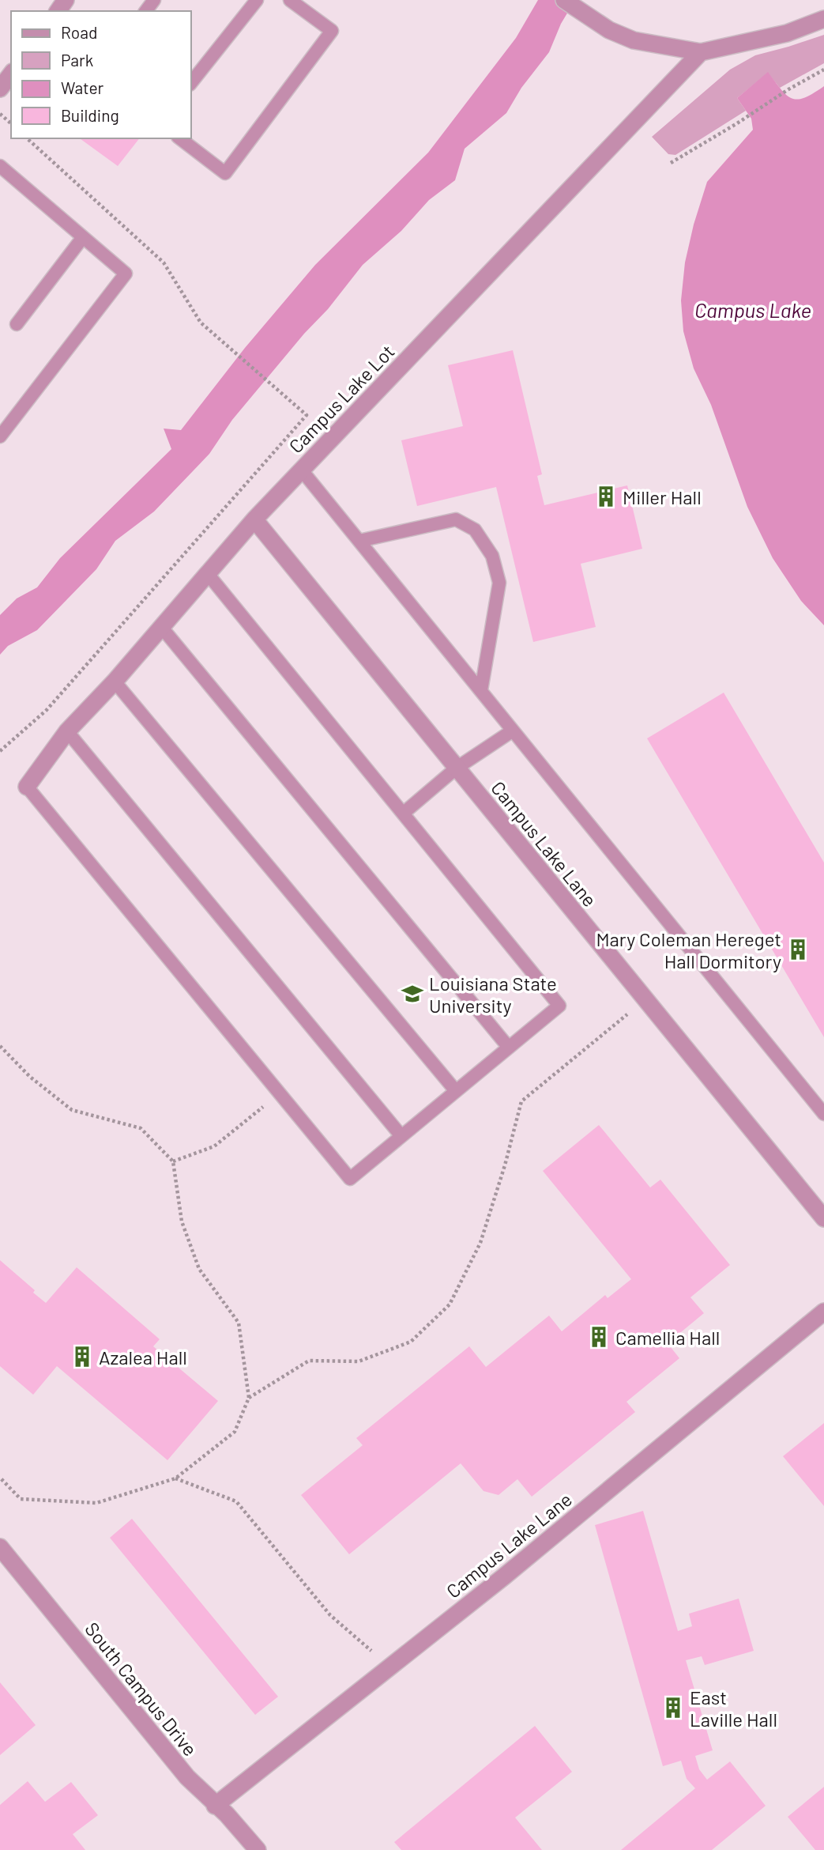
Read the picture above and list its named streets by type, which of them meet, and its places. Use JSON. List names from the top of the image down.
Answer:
{
  "streets": {
    "street": ["Campus Lake Lot", "Campus Lake Lane", "South Campus Drive"]
  },
  "crossings": [
    ["Campus Lake Lot", "Campus Lake Lane"],
    ["Campus Lake Lane", "South Campus Drive"]
  ],
  "water": ["Campus Lake"],
  "places": {
    "building": [
      "Miller Hall",
      "Mary Coleman Hereget Hall Dormitory",
      "Camellia Hall",
      "Azalea Hall",
      "East Laville Hall"
    ],
    "school or university": ["Louisiana State University"]
  },
  "legend": [
    "Road",
    "Park",
    "Water",
    "Building"
  ]
}
